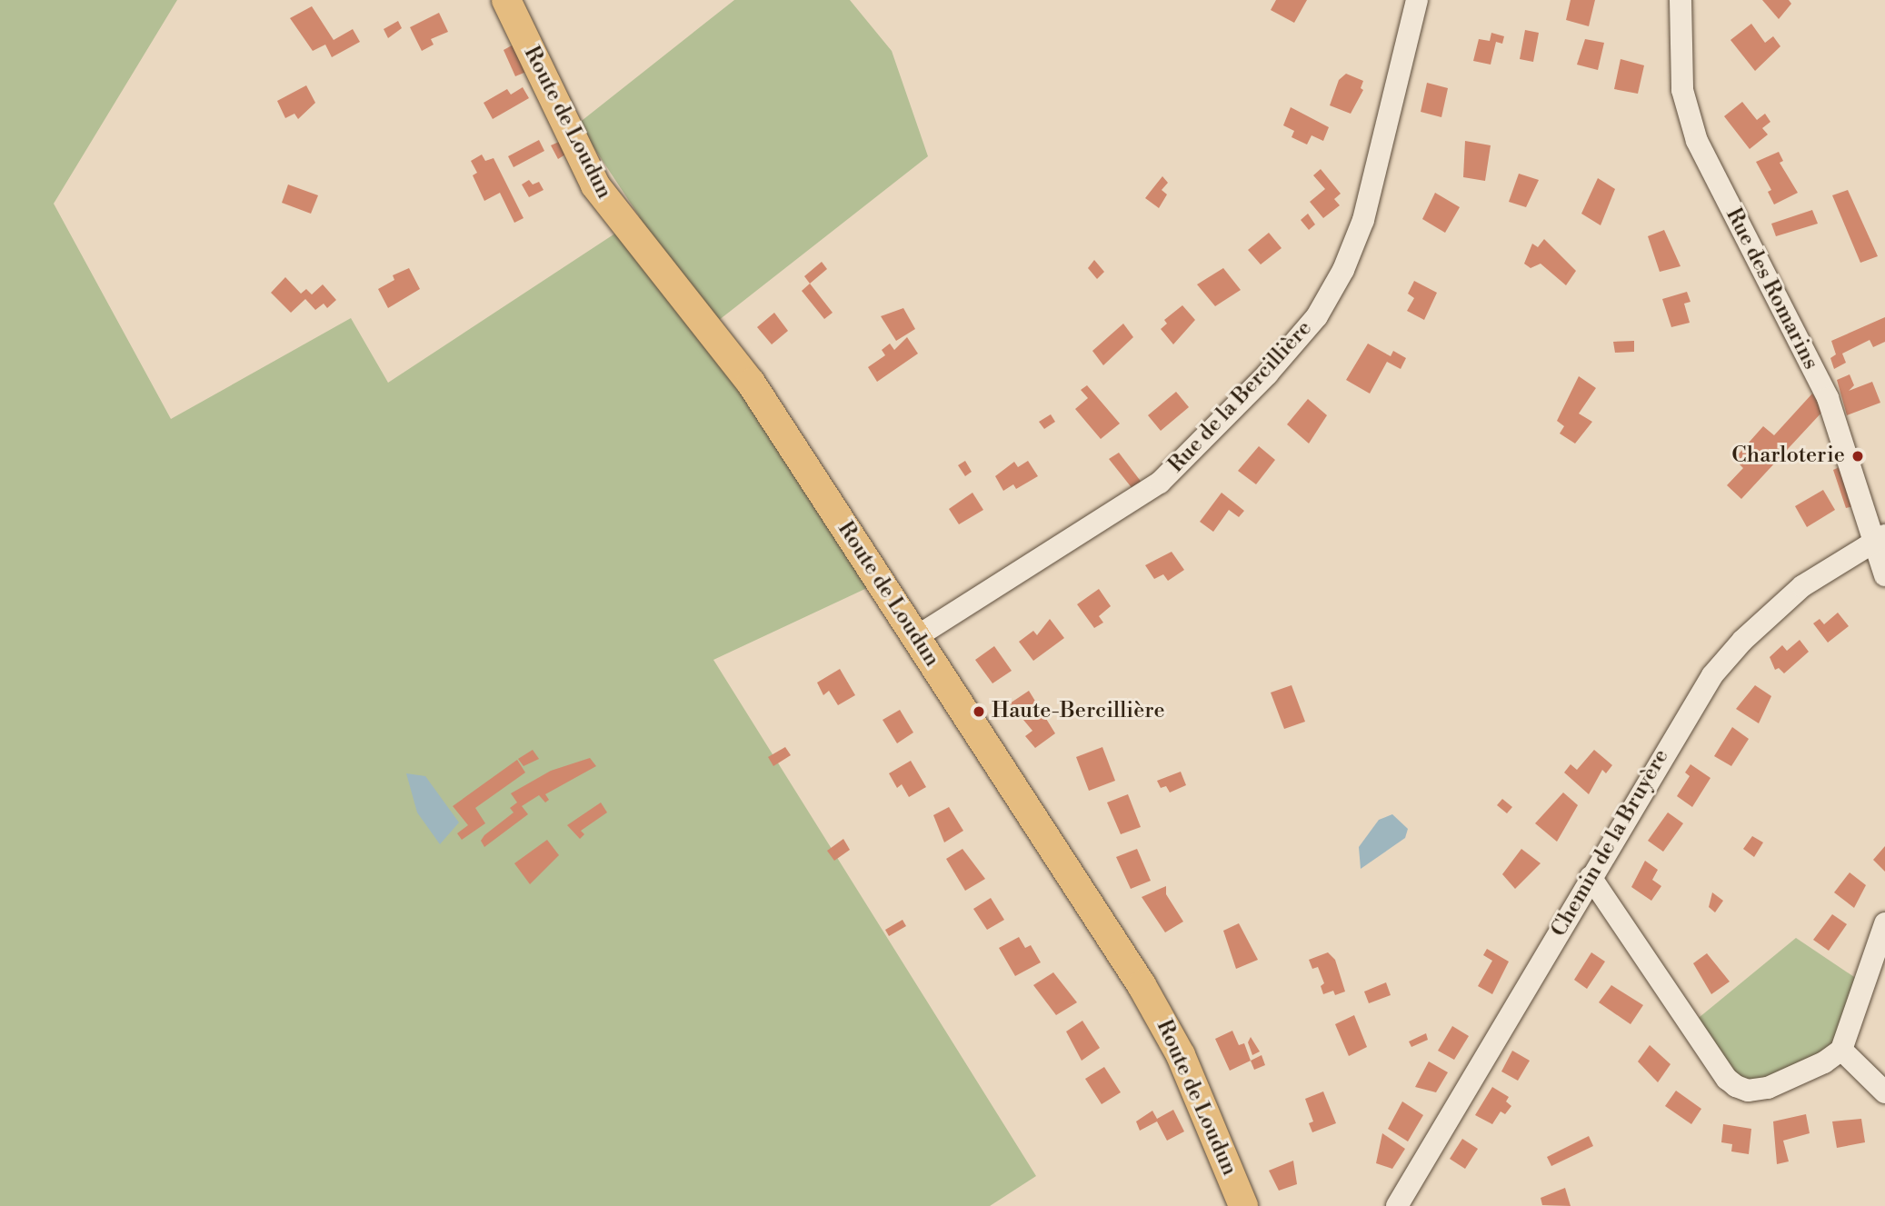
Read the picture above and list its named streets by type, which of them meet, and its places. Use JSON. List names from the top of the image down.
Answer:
{
  "streets": {
    "main road": ["Route de Loudun"],
    "street": ["Rue des Romarins", "Rue de la Bercillière", "Chemin de la Bruyère"]
  },
  "crossings": [
    ["Route de Loudun", "Rue de la Bercillière"],
    ["Rue des Romarins", "Chemin de la Bruyère"]
  ],
  "places": ["Charloterie", "Haute-Bercillière"]
}
